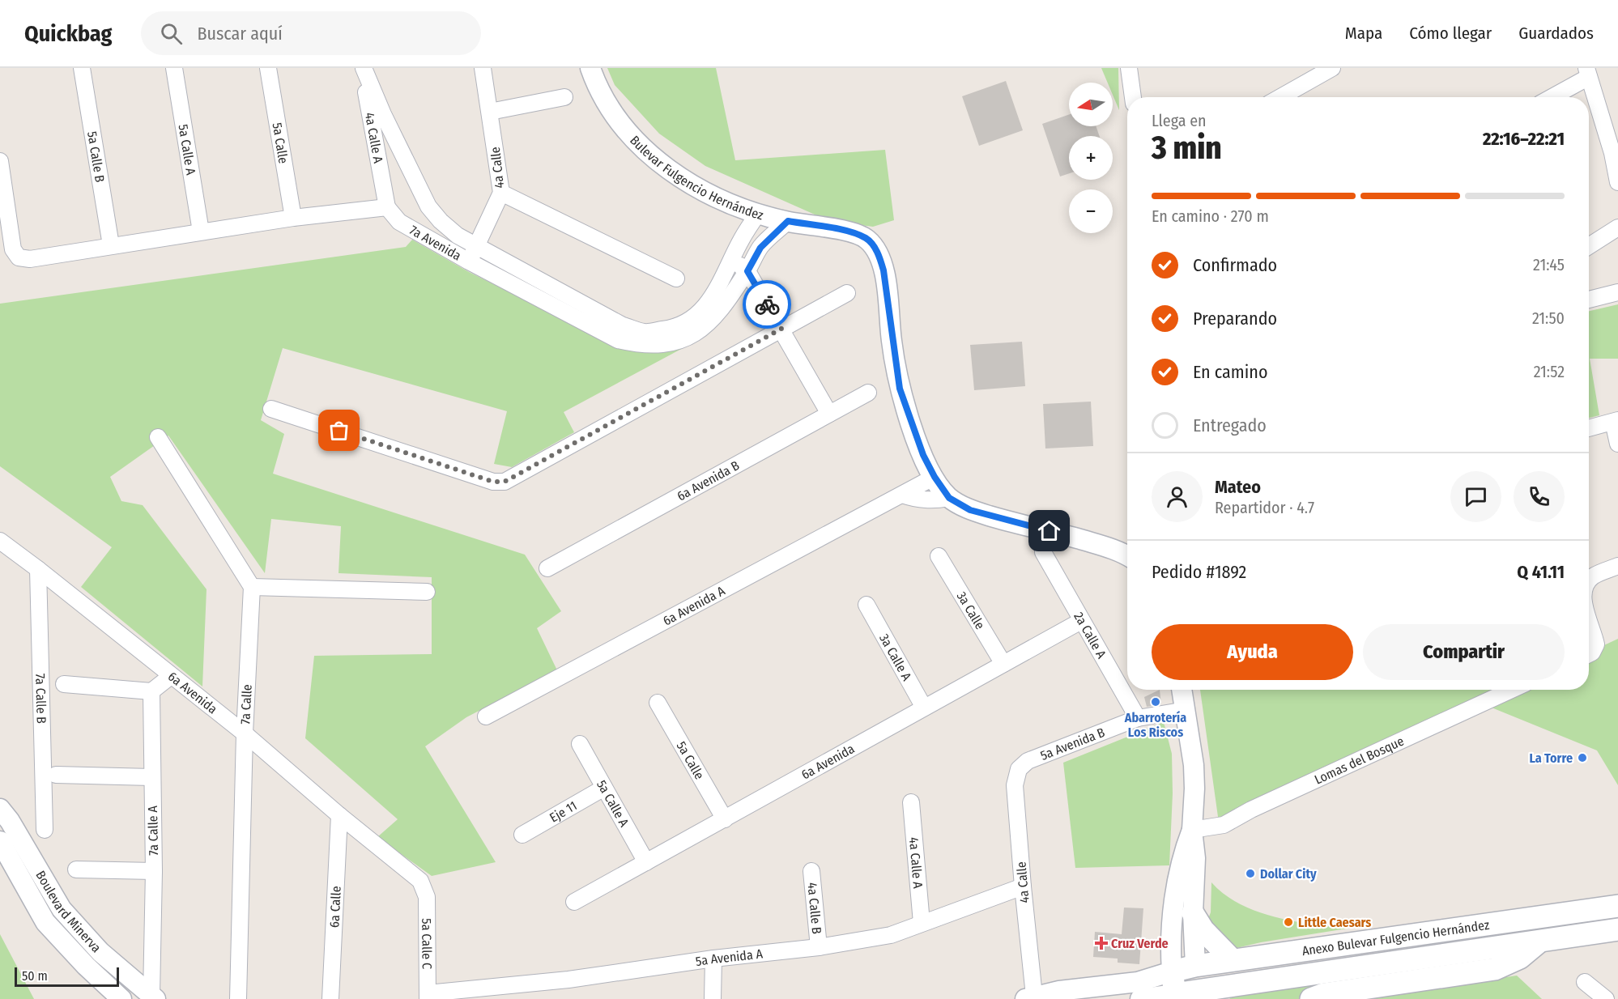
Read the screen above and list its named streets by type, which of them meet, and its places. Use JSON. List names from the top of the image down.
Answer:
{
  "streets": {
    "main road": ["Anexo Bulevar Fulgencio Hernández"],
    "street": [
      "4a Calle A",
      "5a Calle",
      "5a Calle A",
      "5a Calle B",
      "4a Calle",
      "Bulevar Fulgencio Hernández",
      "7a Avenida",
      "6a Avenida B",
      "6a Avenida A",
      "3a Calle",
      "2a Calle A",
      "3a Calle A",
      "6a Avenida",
      "7a Calle B",
      "7a Calle",
      "5a Avenida B",
      "Lomas del Bosque",
      "Eje 11",
      "7a Calle A",
      "6a Calle",
      "4a Calle B",
      "Boulevard Minerva",
      "5a Calle C",
      "5a Avenida A"
    ]
  },
  "crossings": [
    ["4a Calle A", "7a Avenida"],
    ["4a Calle A", "5a Avenida A"],
    ["5a Calle", "6a Avenida"],
    ["5a Calle A", "6a Avenida"],
    ["5a Calle A", "Eje 11"],
    ["4a Calle", "7a Avenida"],
    ["4a Calle", "5a Avenida B"],
    ["4a Calle", "5a Avenida A"],
    ["Bulevar Fulgencio Hernández", "7a Avenida"],
    ["Bulevar Fulgencio Hernández", "6a Avenida A"],
    ["3a Calle", "6a Avenida"],
    ["2a Calle A", "6a Avenida"],
    ["2a Calle A", "5a Avenida B"],
    ["3a Calle A", "6a Avenida"],
    ["6a Avenida", "7a Calle B"],
    ["6a Avenida", "7a Calle"],
    ["6a Avenida", "6a Calle"],
    ["6a Avenida", "5a Calle C"],
    ["7a Calle A", "Boulevard Minerva"],
    ["4a Calle B", "5a Avenida A"],
    ["5a Calle C", "5a Avenida A"]
  ],
  "places": {
    "other": [
      "Abarrotería Los Riscos",
      "La Torre",
      "Dollar City",
      "Little Caesars"
    ],
    "health": ["Cruz Verde"]
  },
  "scale_bar": "50 m",
  "north": "left",
  "page": {
    "header": "Quickbag",
    "search": "Buscar aquí",
    "nav": ["Mapa", "Cómo llegar", "Guardados"],
    "map_buttons": ["+", "−"],
    "heading": ["3 min", "Llega en", "22:16–22:21"],
    "panel": [
      "Mateo",
      "Repartidor · 4.7",
      "Pedido #1892",
      "Q 41.11"
    ],
    "bar": "En camino · 270 m",
    "list": [
      ["Confirmado", "21:45"],
      ["Preparando", "21:50"],
      ["En camino", "21:52"],
      "Entregado"
    ],
    "buttons": ["Ayuda", "Compartir"],
    "scale": "50 m"
  }
}
